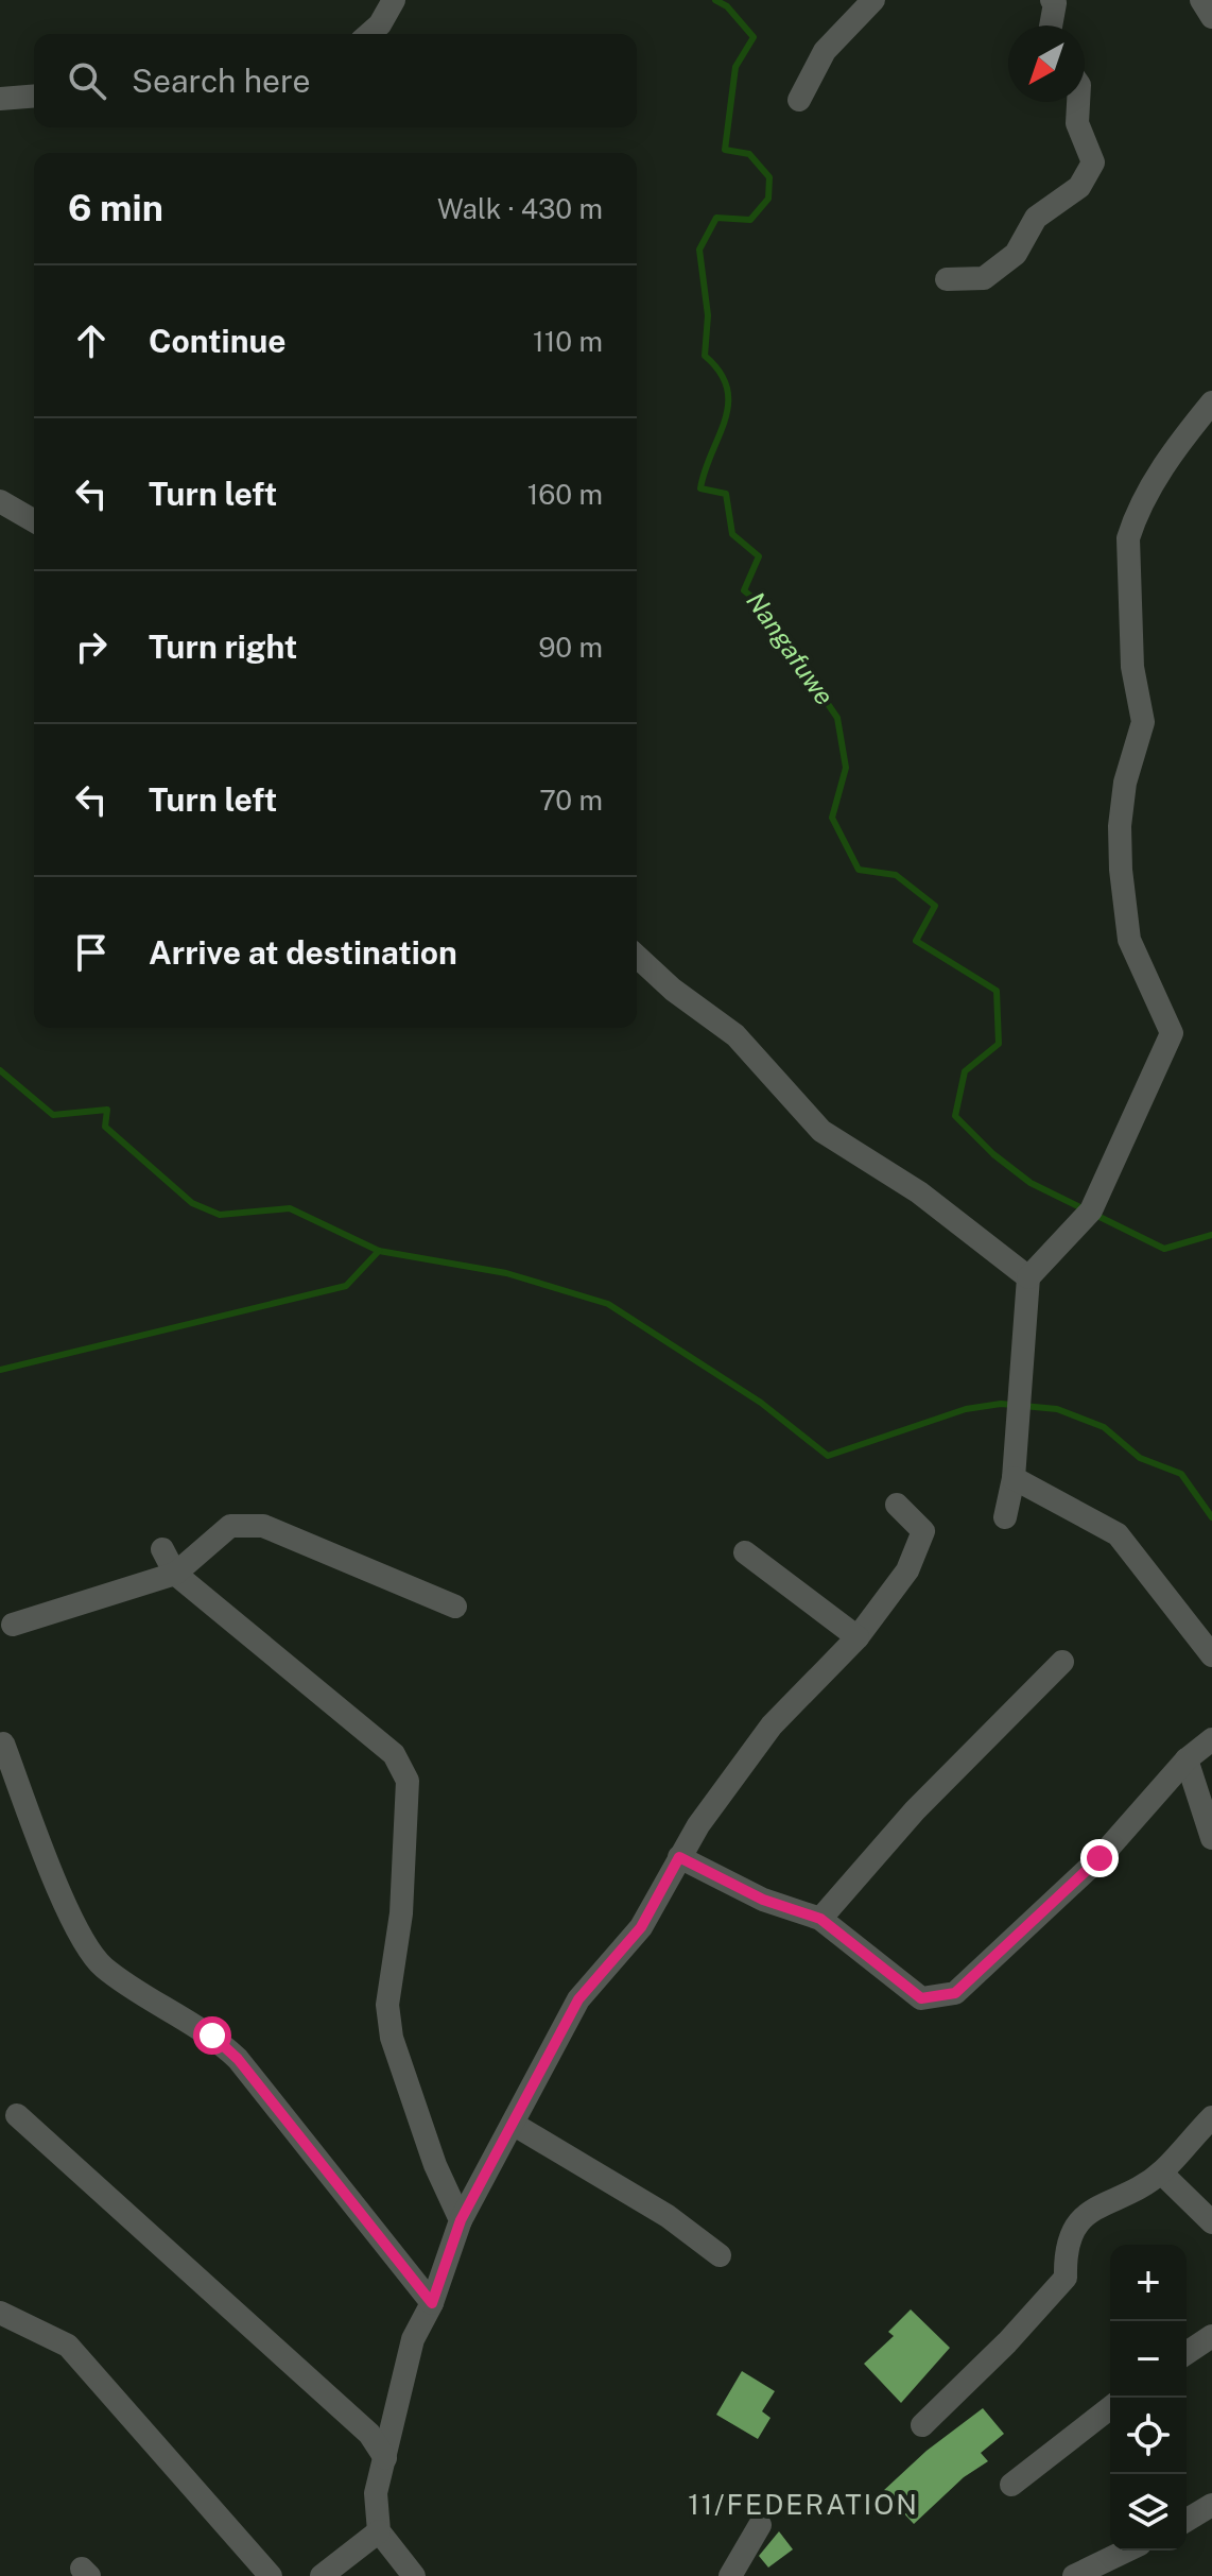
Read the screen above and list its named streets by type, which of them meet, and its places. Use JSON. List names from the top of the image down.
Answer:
{
  "districts": ["11/FEDERATION"],
  "water": ["Nangafuwe"],
  "north": "bottom left",
  "page": {
    "search": "Search here",
    "heading": ["6 min", "Walk · 430 m"],
    "list": [
      ["Continue", "110 m"],
      ["Turn left", "160 m"],
      ["Turn right", "90 m"],
      ["Turn left", "70 m"],
      "Arrive at destination"
    ],
    "map_buttons": ["+", "−"]
  }
}
